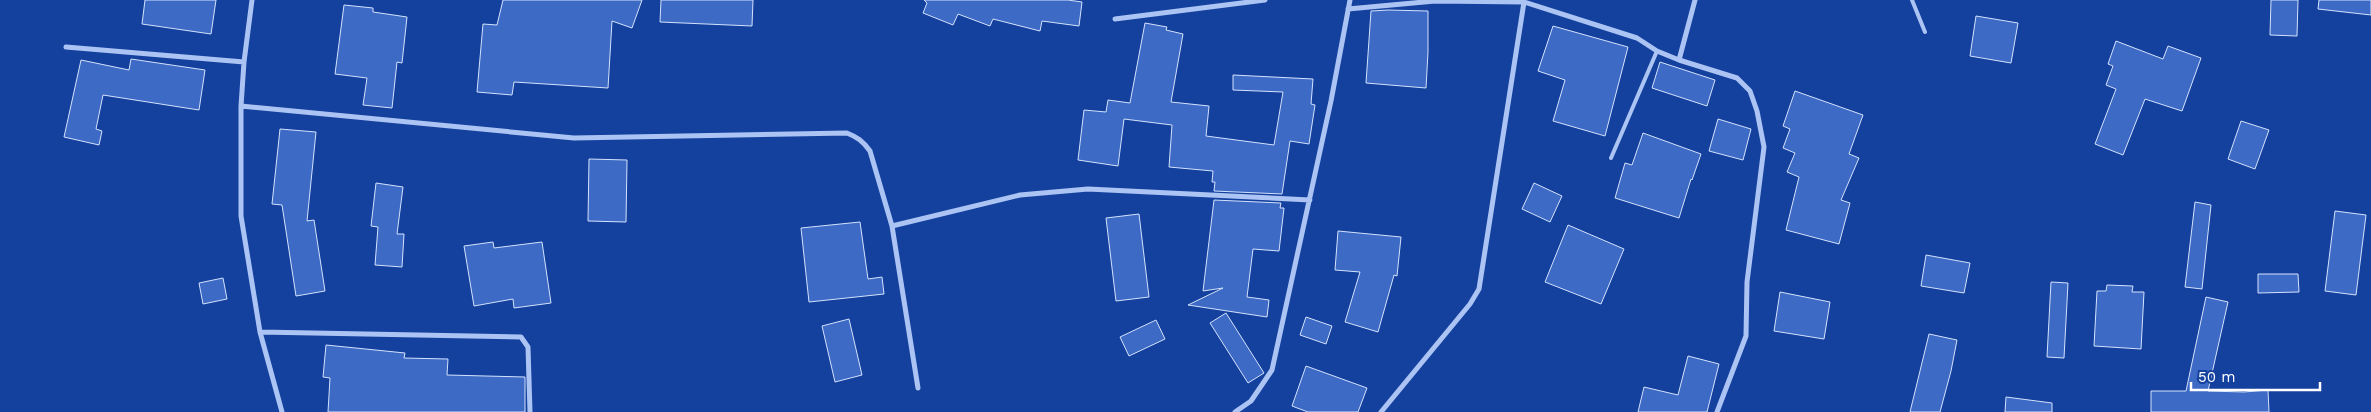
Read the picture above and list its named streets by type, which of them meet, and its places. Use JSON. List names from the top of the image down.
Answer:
{
  "scale_bar": "50 m"
}
